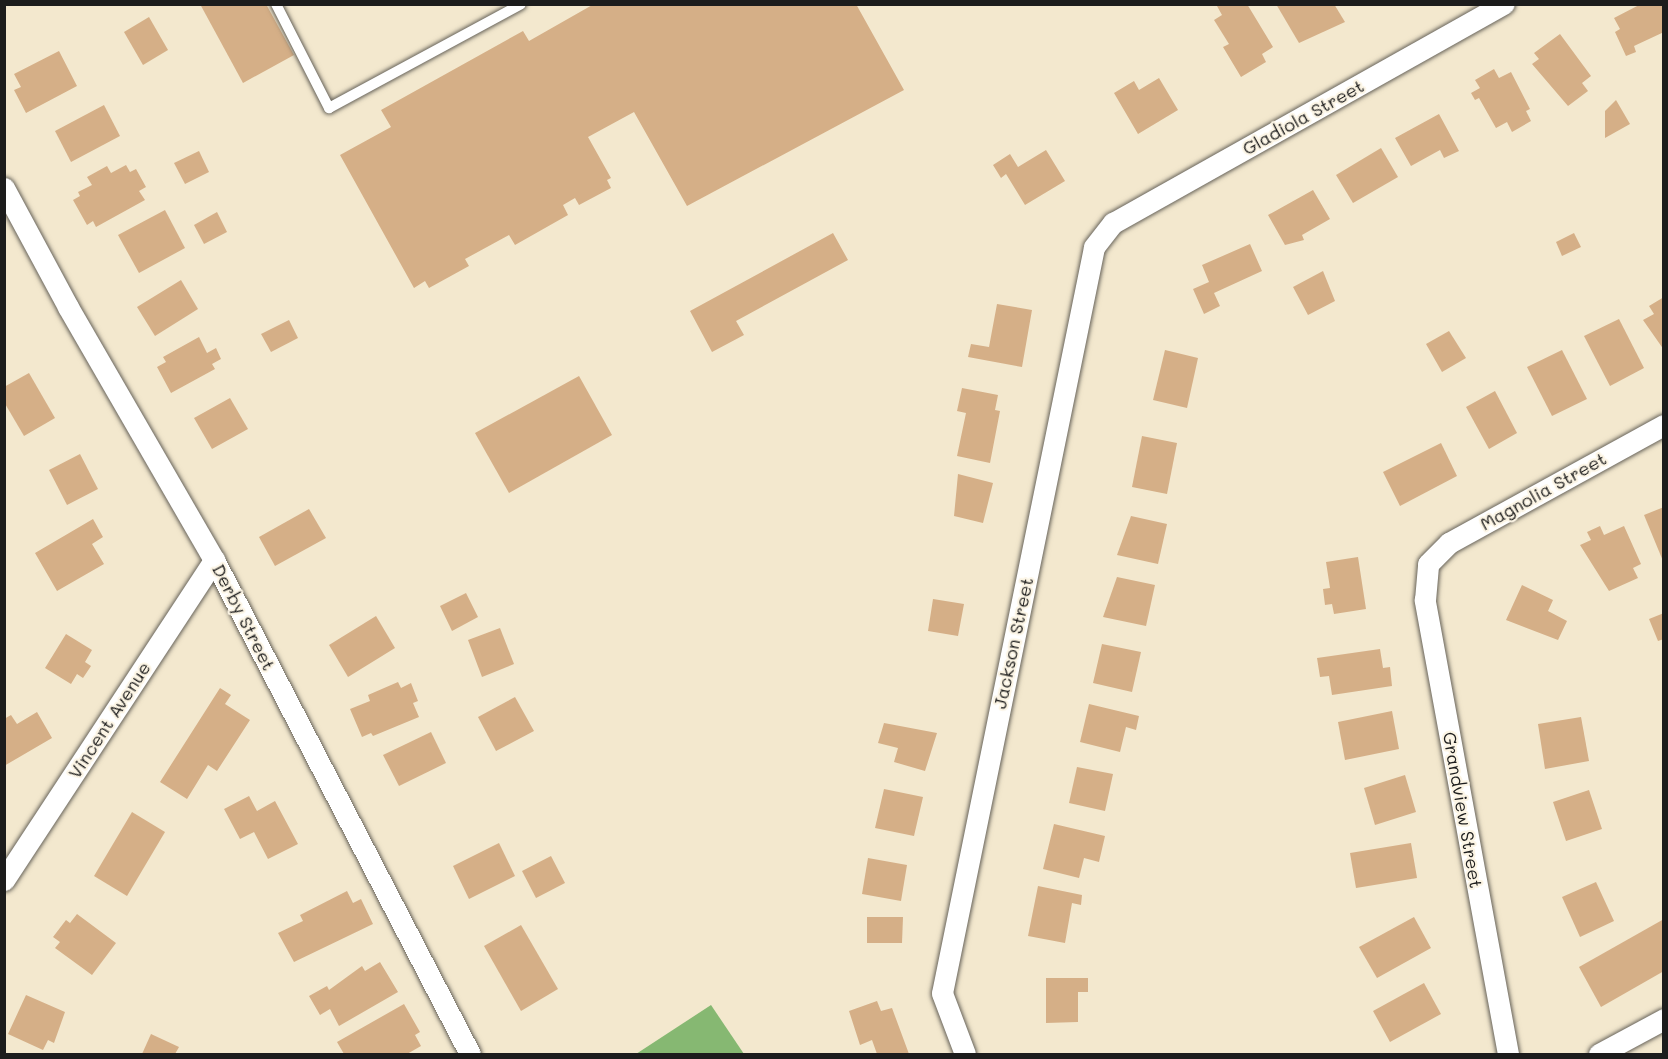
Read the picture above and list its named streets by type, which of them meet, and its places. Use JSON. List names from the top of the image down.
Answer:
{
  "streets": {
    "street": [
      "Gladiola Street",
      "Magnolia Street",
      "Derby Street",
      "Jackson Street",
      "Vincent Avenue",
      "Grandview Street"
    ]
  },
  "crossings": [
    ["Gladiola Street", "Jackson Street"],
    ["Magnolia Street", "Grandview Street"],
    ["Derby Street", "Vincent Avenue"]
  ]
}
